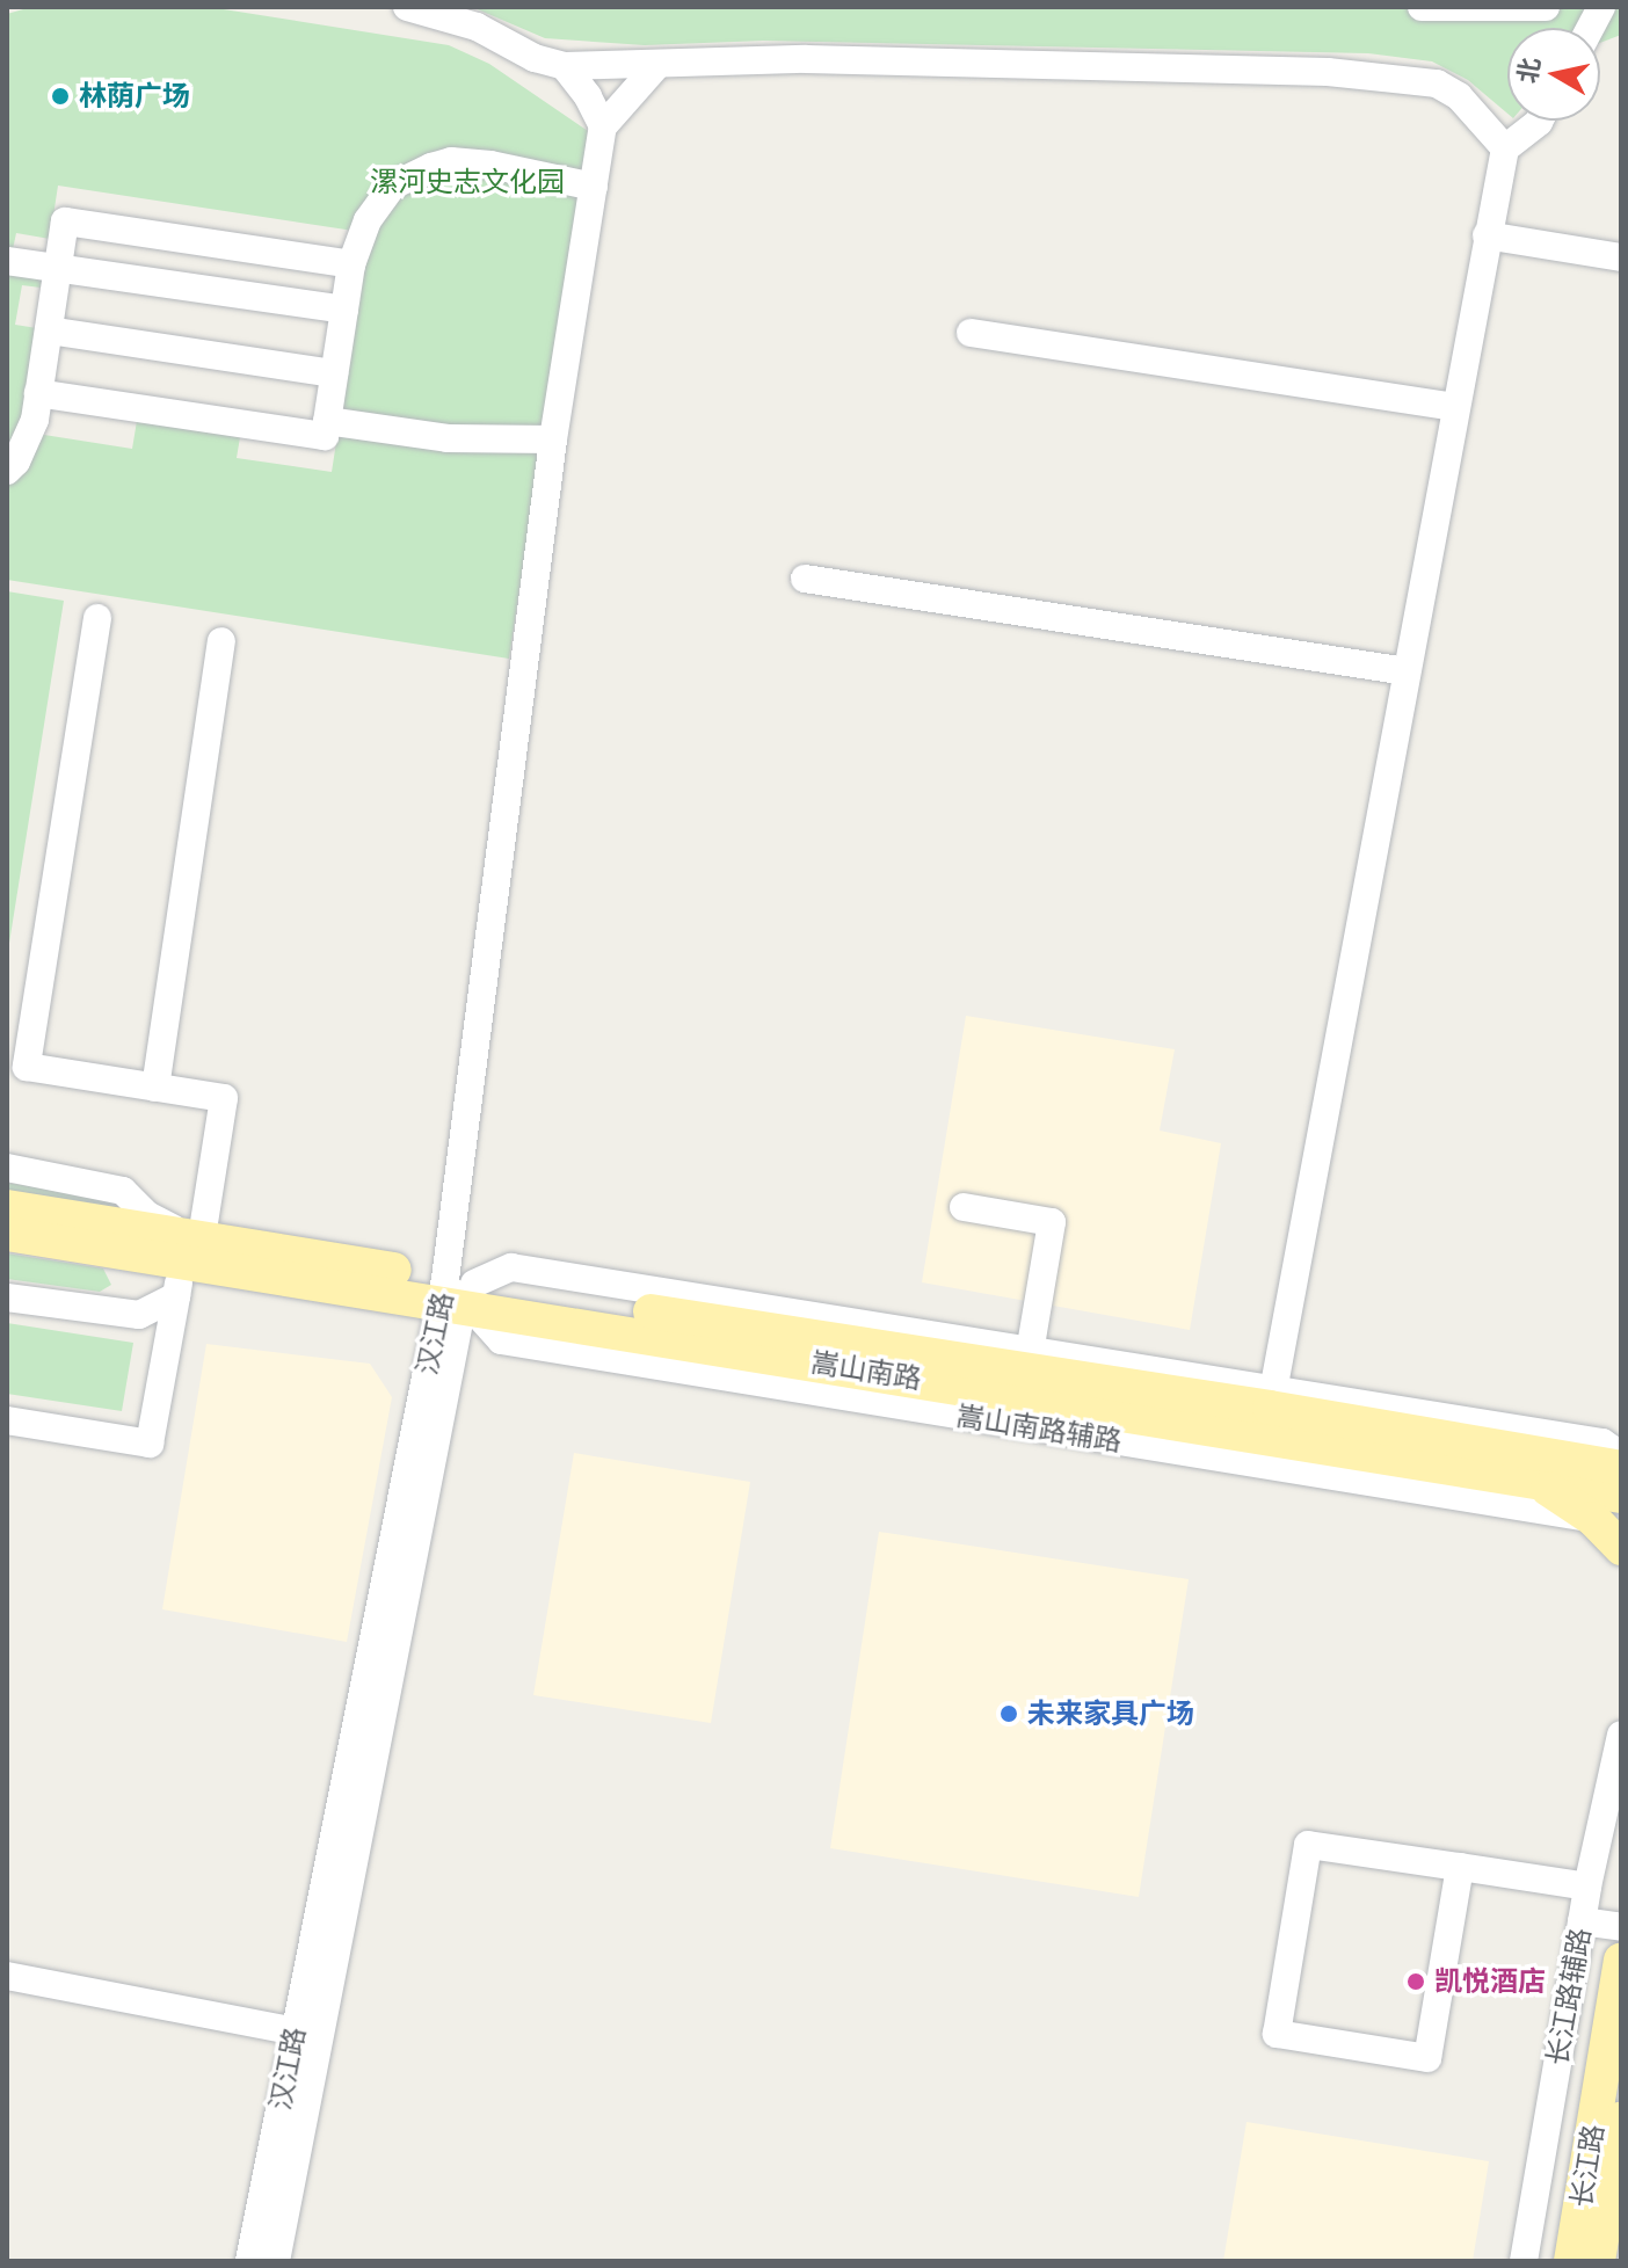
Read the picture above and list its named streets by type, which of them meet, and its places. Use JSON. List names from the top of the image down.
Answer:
{
  "streets": {
    "main road": ["嵩山南路", "长江路"],
    "street": ["汉江路", "嵩山南路辅路", "长江路辅路"]
  },
  "crossings": [
    ["汉江路", "嵩山南路"],
    ["汉江路", "嵩山南路辅路"],
    ["嵩山南路", "嵩山南路辅路"]
  ],
  "parks": ["漯河史志文化园"],
  "places": ["林荫广场", "未来家具广场", "凯悦酒店"],
  "north": "left"
}
